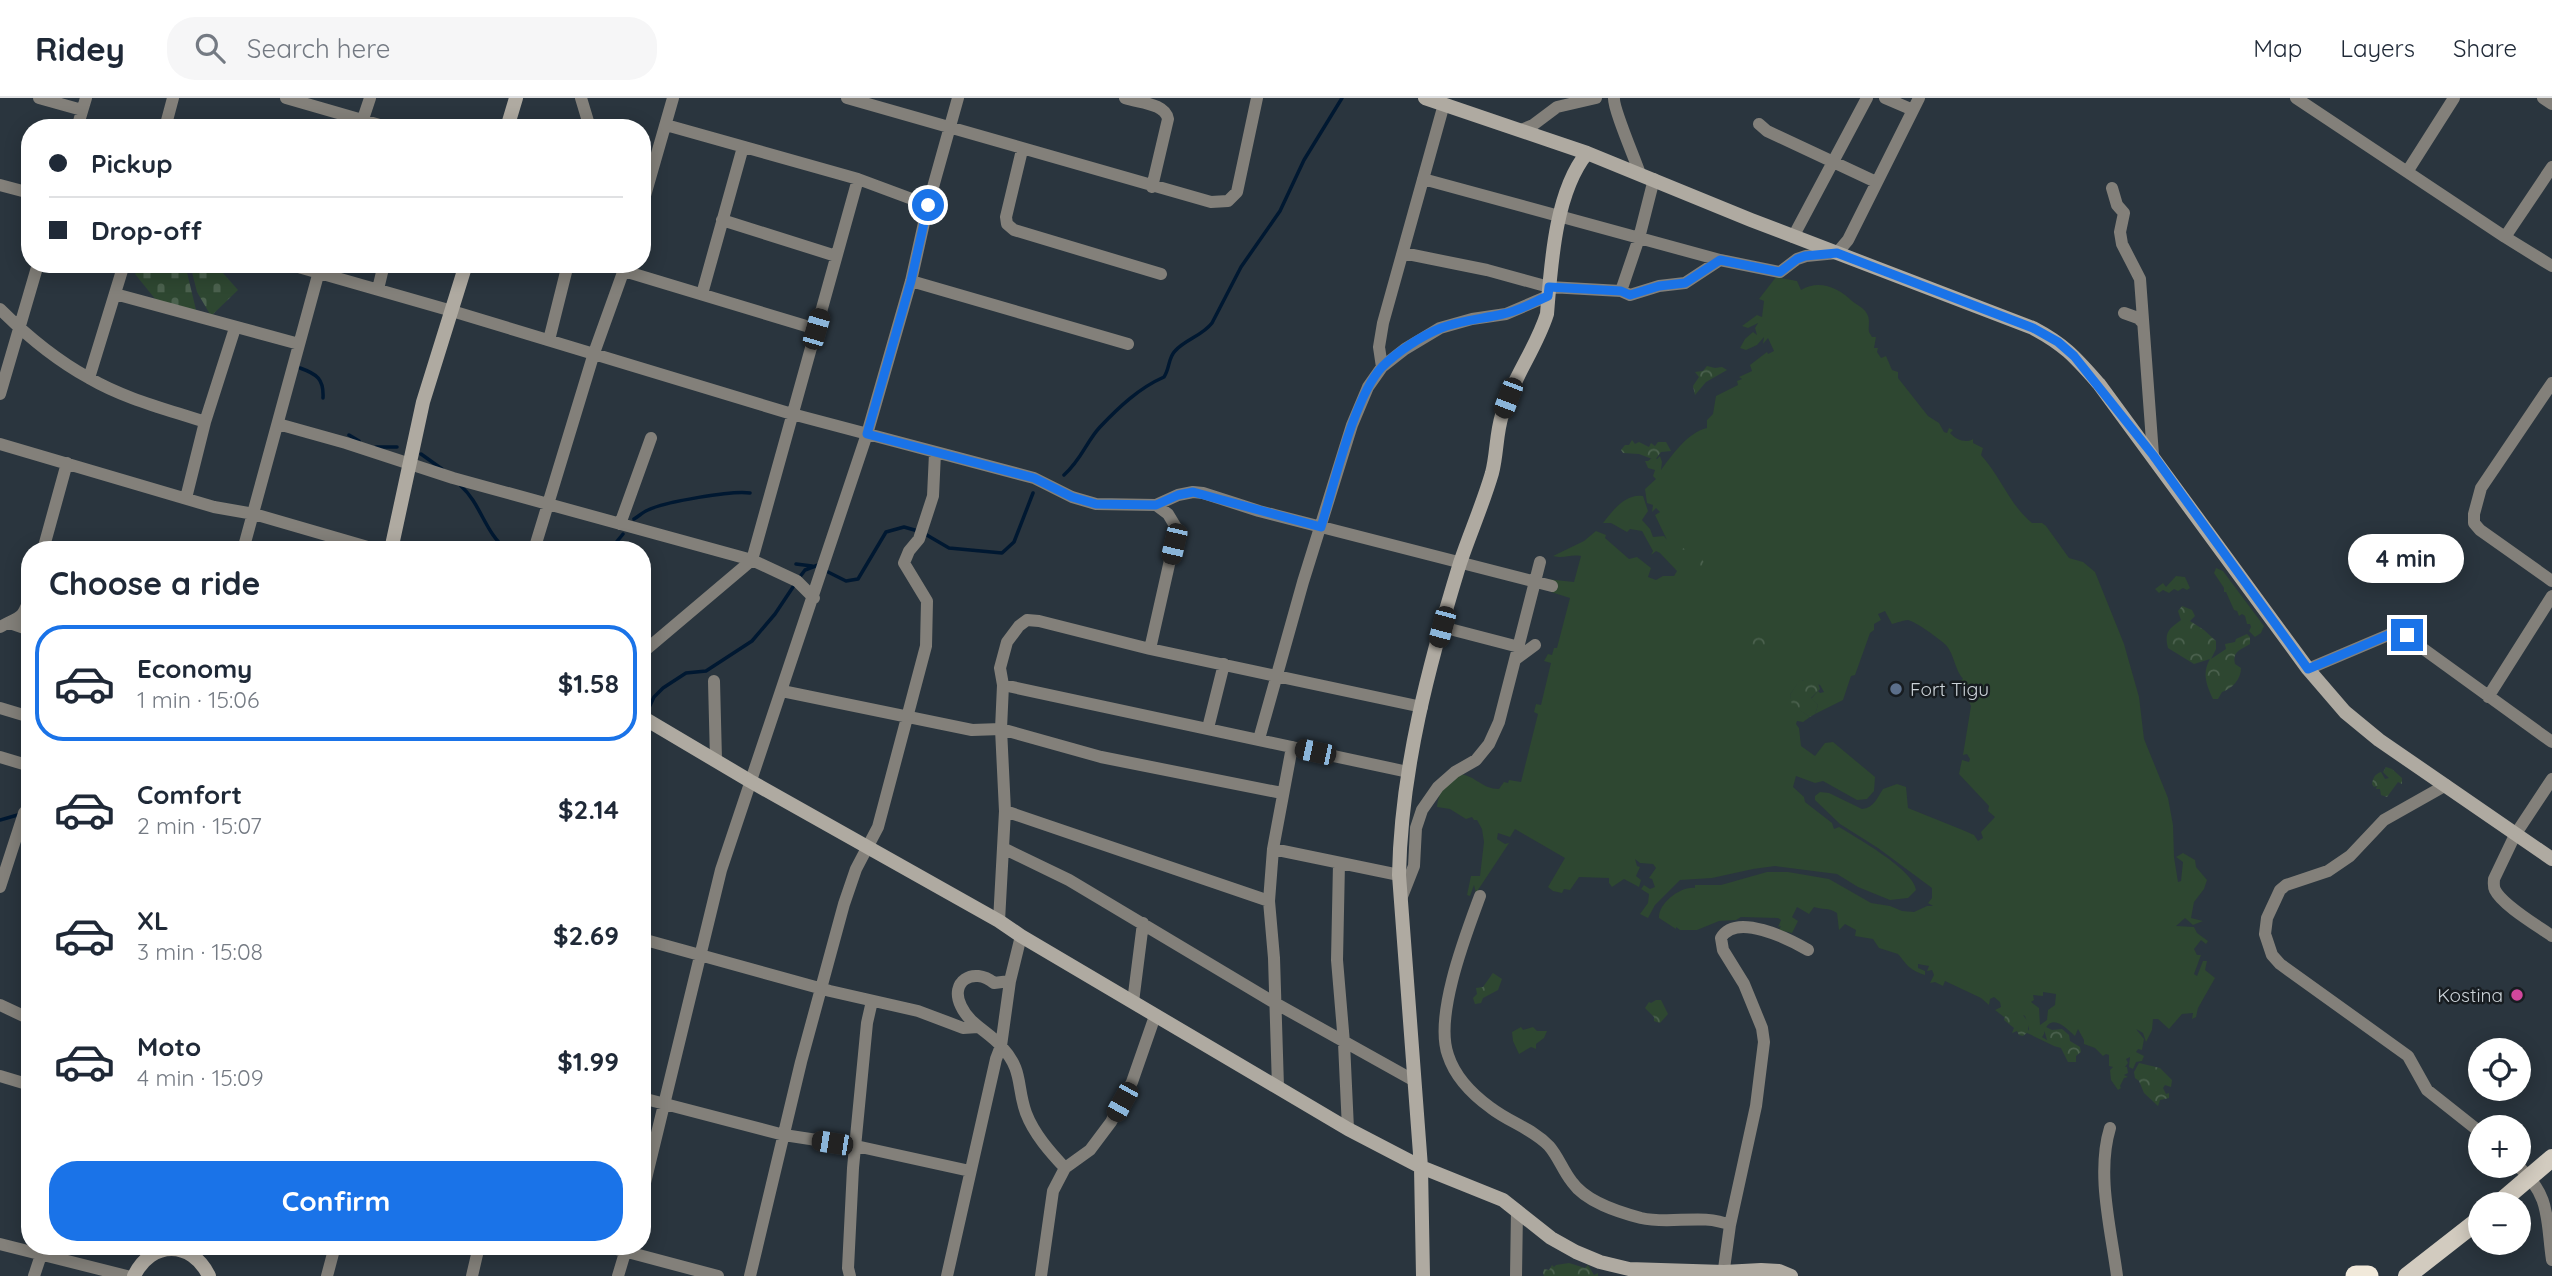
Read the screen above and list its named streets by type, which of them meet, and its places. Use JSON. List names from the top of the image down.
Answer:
{
  "places": ["Fort Tigu", "Kostina"],
  "page": {
    "header": "Ridey",
    "search": "Search here",
    "nav": ["Map", "Layers", "Share"],
    "banner": ["Pickup", "Drop-off"],
    "bubble": "4 min",
    "heading": "Choose a ride",
    "list": [
      {
        "name": "Economy",
        "note": "1 min · 15:06",
        "value": "$1.58"
      },
      {
        "name": "Comfort",
        "note": "2 min · 15:07",
        "value": "$2.14"
      },
      {
        "name": "XL",
        "note": "3 min · 15:08",
        "value": "$2.69"
      },
      {
        "name": "Moto",
        "note": "4 min · 15:09",
        "value": "$1.99"
      }
    ],
    "map_buttons": ["+", "−"],
    "buttons": "Confirm"
  }
}
